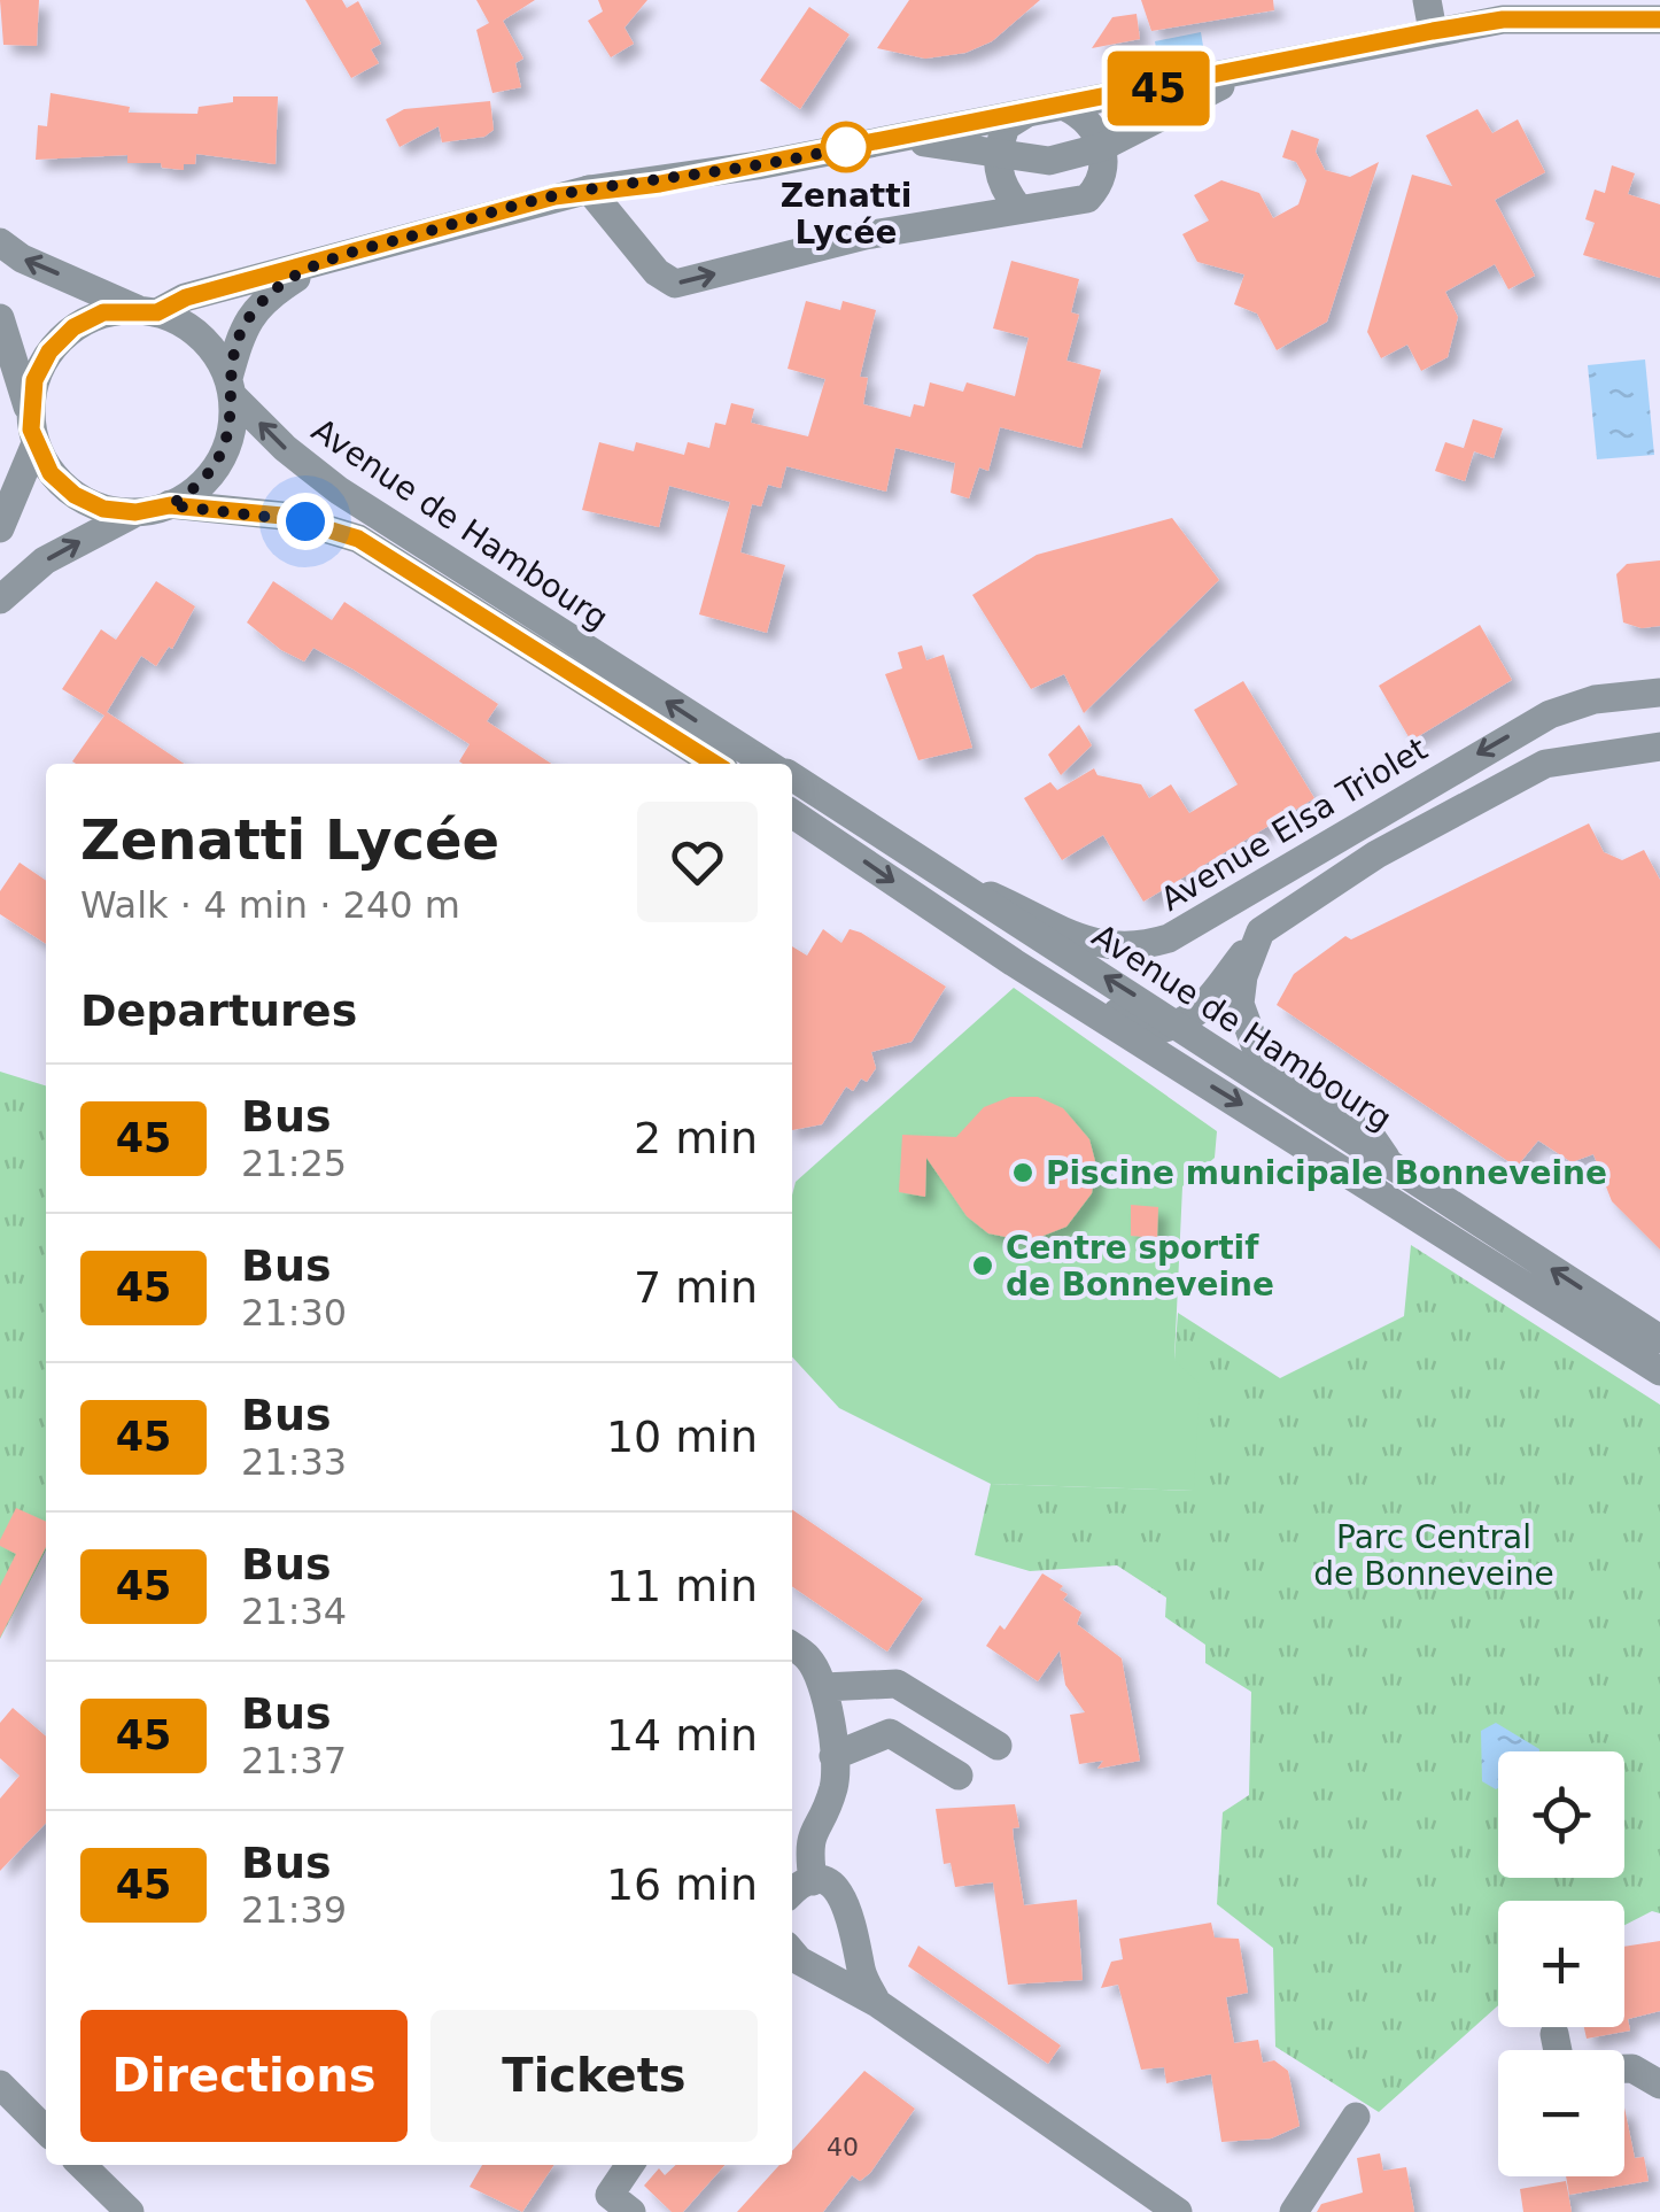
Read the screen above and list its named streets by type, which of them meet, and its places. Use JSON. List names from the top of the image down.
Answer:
{
  "streets": {
    "street": ["Avenue de Hambourg", "Avenue Elsa Triolet"]
  },
  "crossings": [
    ["Avenue de Hambourg", "Avenue Elsa Triolet"]
  ],
  "parks": ["Parc Central de Bonneveine"],
  "places": ["Zenatti Lycée", "Piscine municipale Bonneveine", "Centre sportif de Bonneveine"],
  "lines": ["bus line 45"],
  "house_numbers": ["40"],
  "page": {
    "on_map": "45",
    "heading": [
      ["Zenatti Lycée", "Walk · 4 min · 240 m"],
      "Departures"
    ],
    "list": [
      {
        "mark": "45",
        "name": "Bus",
        "note": "21:25",
        "value": "2 min"
      },
      {
        "mark": "45",
        "name": "Bus",
        "note": "21:30",
        "value": "7 min"
      },
      {
        "mark": "45",
        "name": "Bus",
        "note": "21:33",
        "value": "10 min"
      },
      {
        "mark": "45",
        "name": "Bus",
        "note": "21:34",
        "value": "11 min"
      },
      {
        "mark": "45",
        "name": "Bus",
        "note": "21:37",
        "value": "14 min"
      },
      {
        "mark": "45",
        "name": "Bus",
        "note": "21:39",
        "value": "16 min"
      }
    ],
    "map_buttons": ["+", "−"],
    "buttons": ["Directions", "Tickets"]
  }
}
